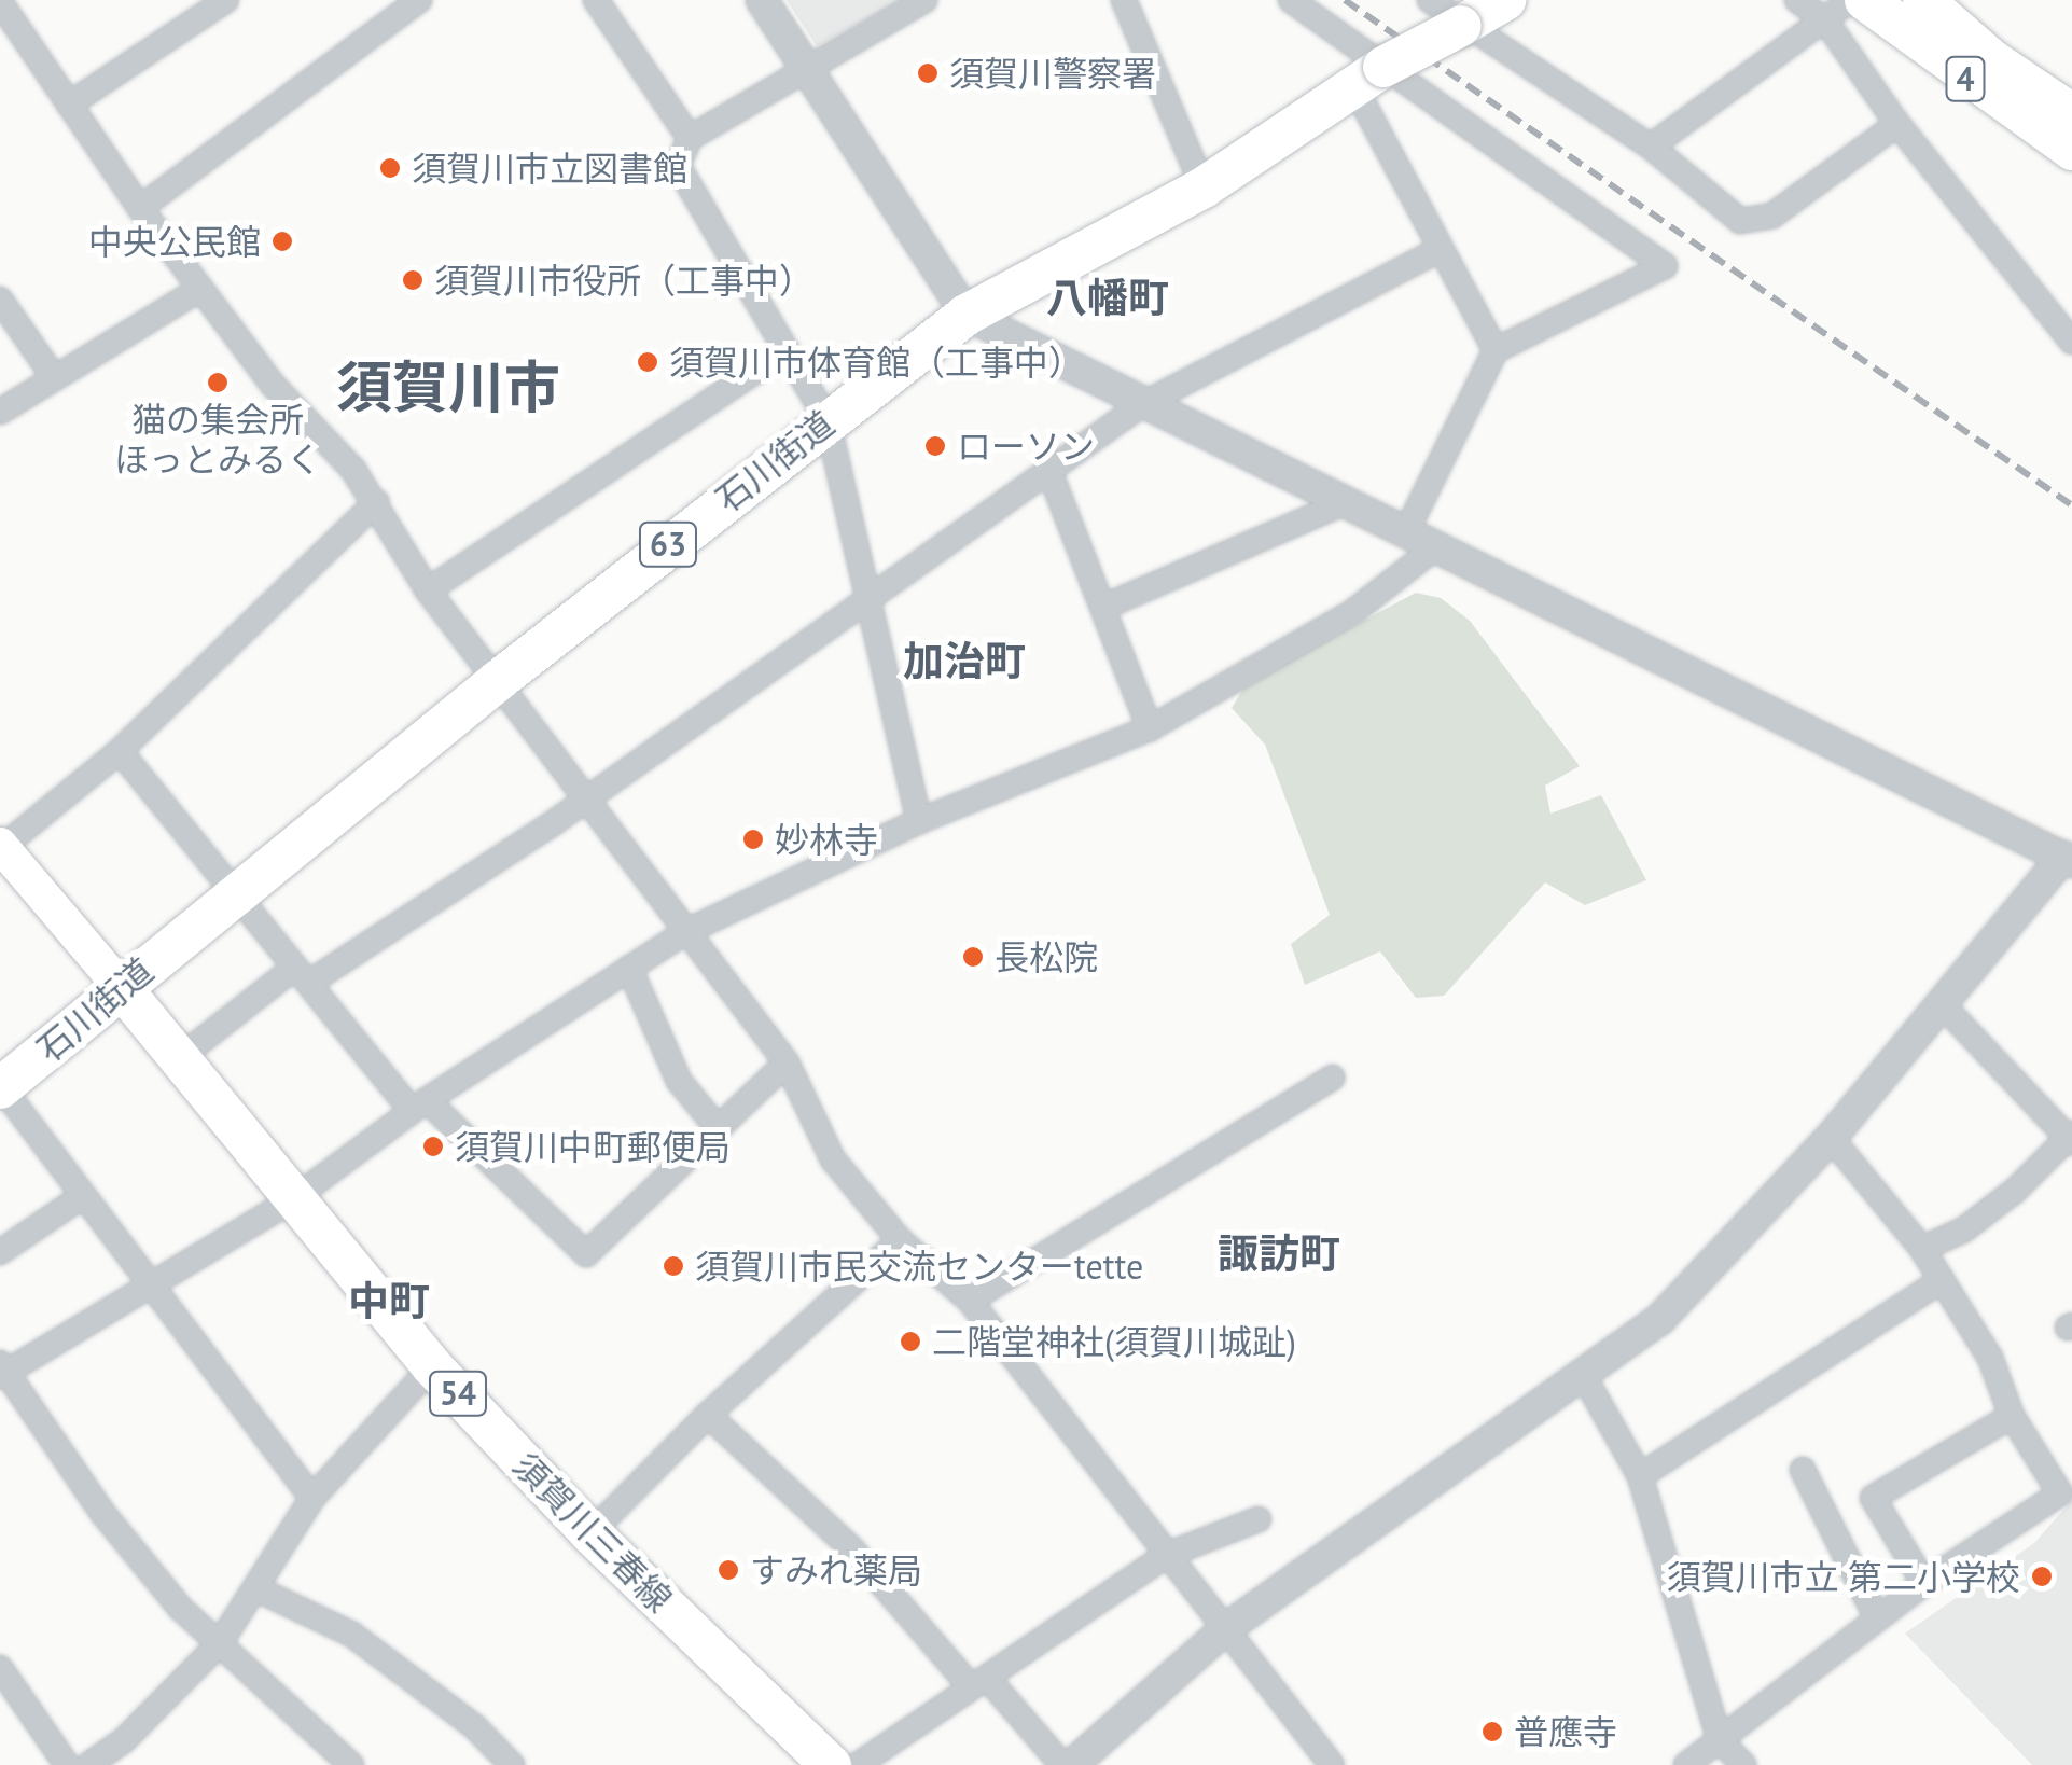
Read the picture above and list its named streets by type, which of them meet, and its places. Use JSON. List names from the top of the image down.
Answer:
{
  "streets": {
    "main road": [
      "4",
      "石川街道",
      "63",
      "54",
      "須賀川三春線"
    ]
  },
  "crossings": [
    ["石川街道", "須賀川三春線"]
  ],
  "districts": [
    "八幡町",
    "須賀川市",
    "加治町",
    "諏訪町",
    "中町"
  ],
  "places": [
    "須賀川警察署",
    "須賀川市立図書館",
    "中央公民館",
    "須賀川市役所（工事中）",
    "須賀川市体育館（工事中）",
    "猫の集会所 ほっとみるく",
    "ローソン",
    "妙林寺",
    "長松院",
    "須賀川中町郵便局",
    "須賀川市民交流センターtette",
    "二階堂神社(須賀川城趾)",
    "すみれ薬局",
    "須賀川市立 第二小学校",
    "普應寺"
  ]
}
